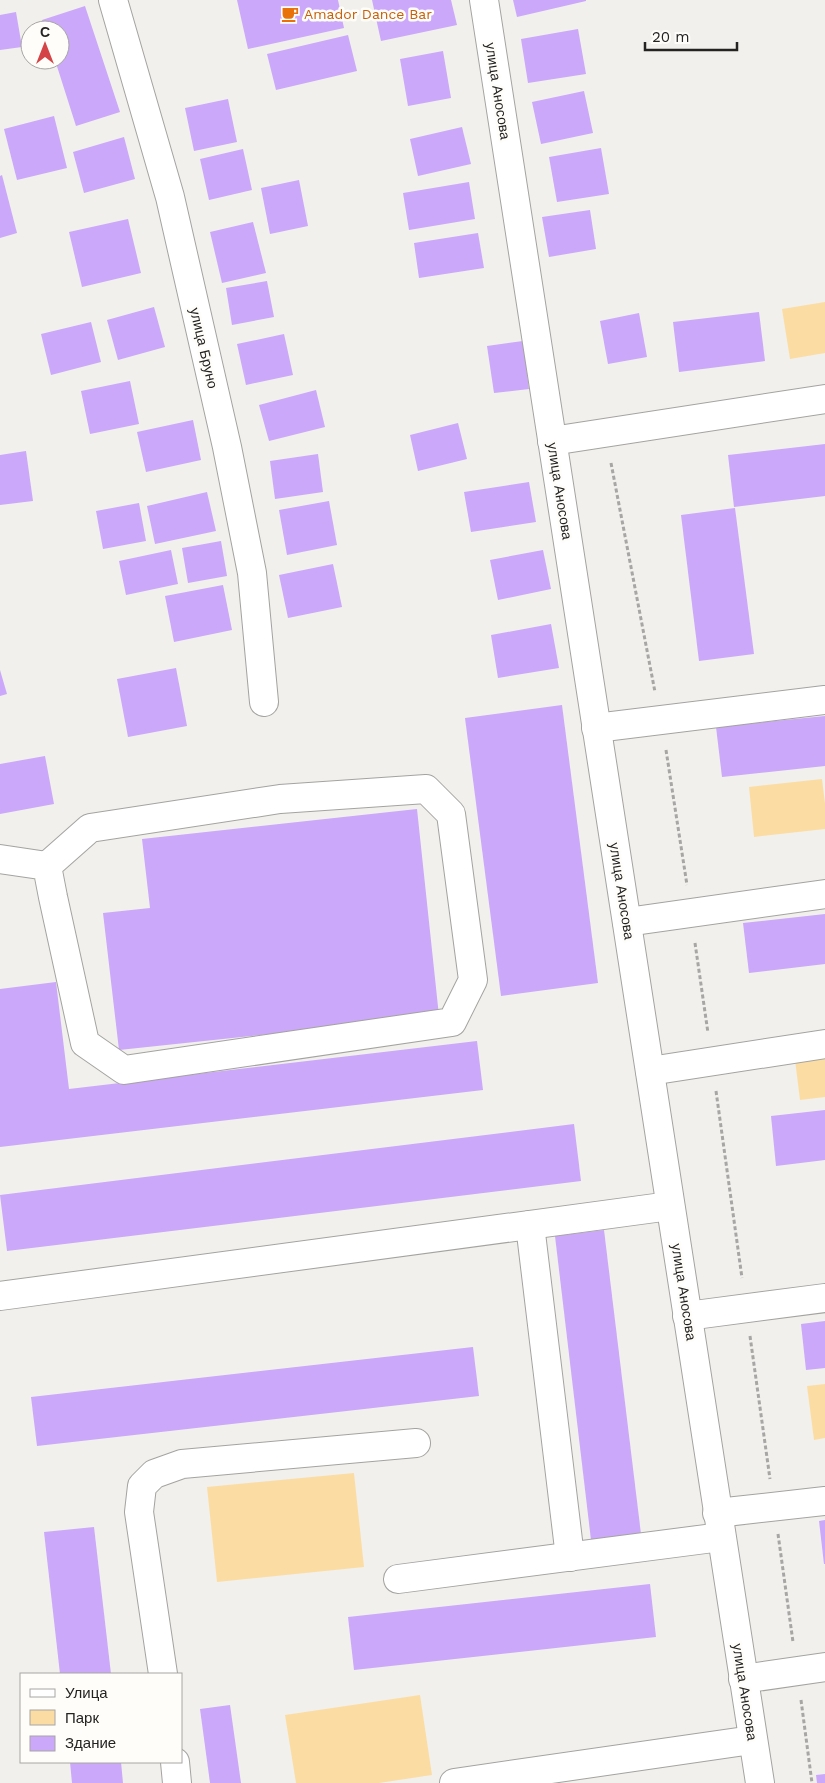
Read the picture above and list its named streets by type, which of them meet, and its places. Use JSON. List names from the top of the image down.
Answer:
{
  "streets": {
    "street": ["улица Аносова", "улица Бруно"]
  },
  "places": {
    "cafe": ["Amador Dance Bar"]
  },
  "legend": ["Улица", "Парк", "Здание"],
  "scale_bar": "20 m",
  "north": "top"
}
